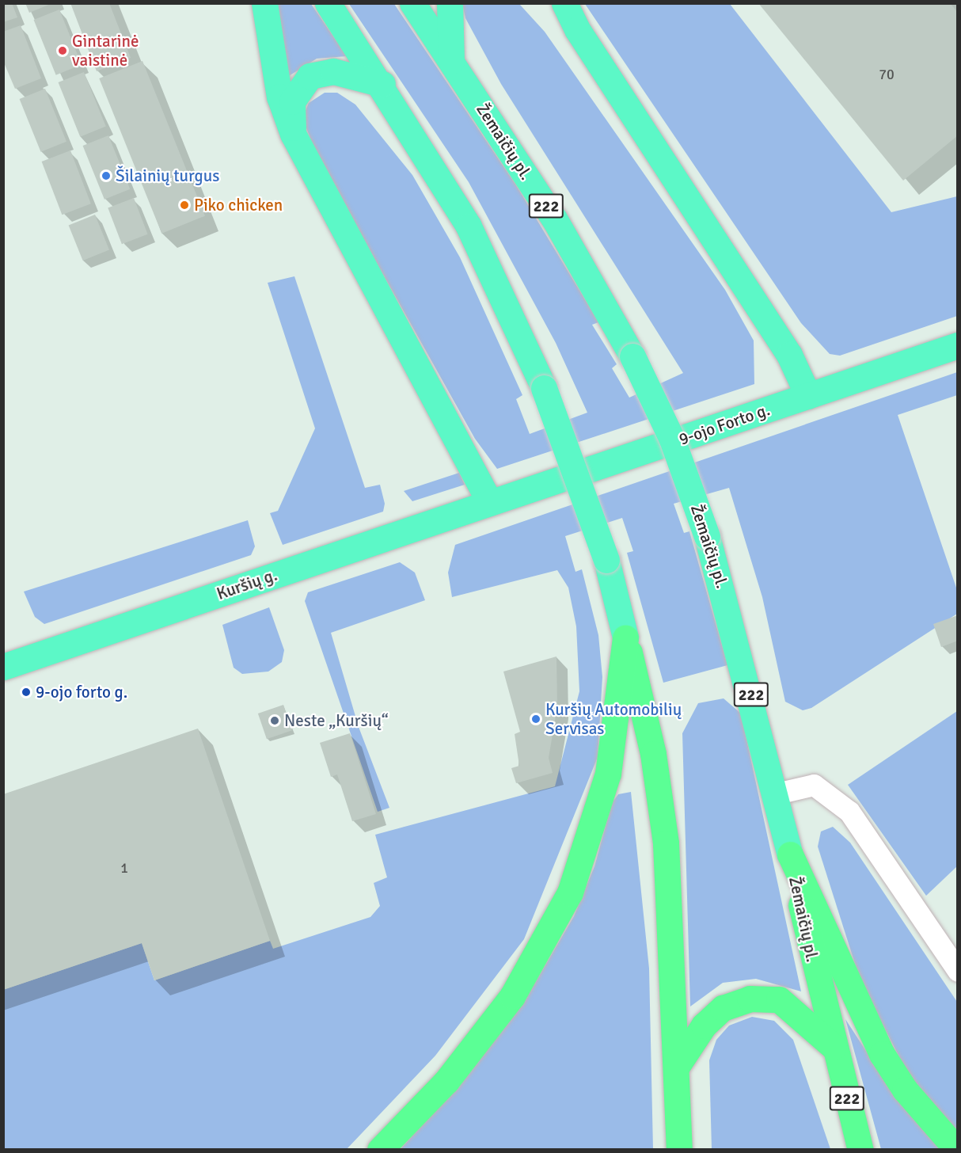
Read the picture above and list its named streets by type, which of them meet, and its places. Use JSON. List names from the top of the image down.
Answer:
{
  "streets": {
    "highway": ["Žemaičių pl.", "222"],
    "main road": ["9-ojo Forto g.", "Kuršių g."]
  },
  "crossings": [
    ["9-ojo Forto g.", "Kuršių g."]
  ],
  "places": [
    "Gintarinė vaistinė",
    "Šilainių turgus",
    "Piko chicken",
    "9-ojo forto g.",
    "Kuršių Automobilių Servisas",
    "Neste „Kuršių“"
  ],
  "house_numbers": ["70", "1"]
}
